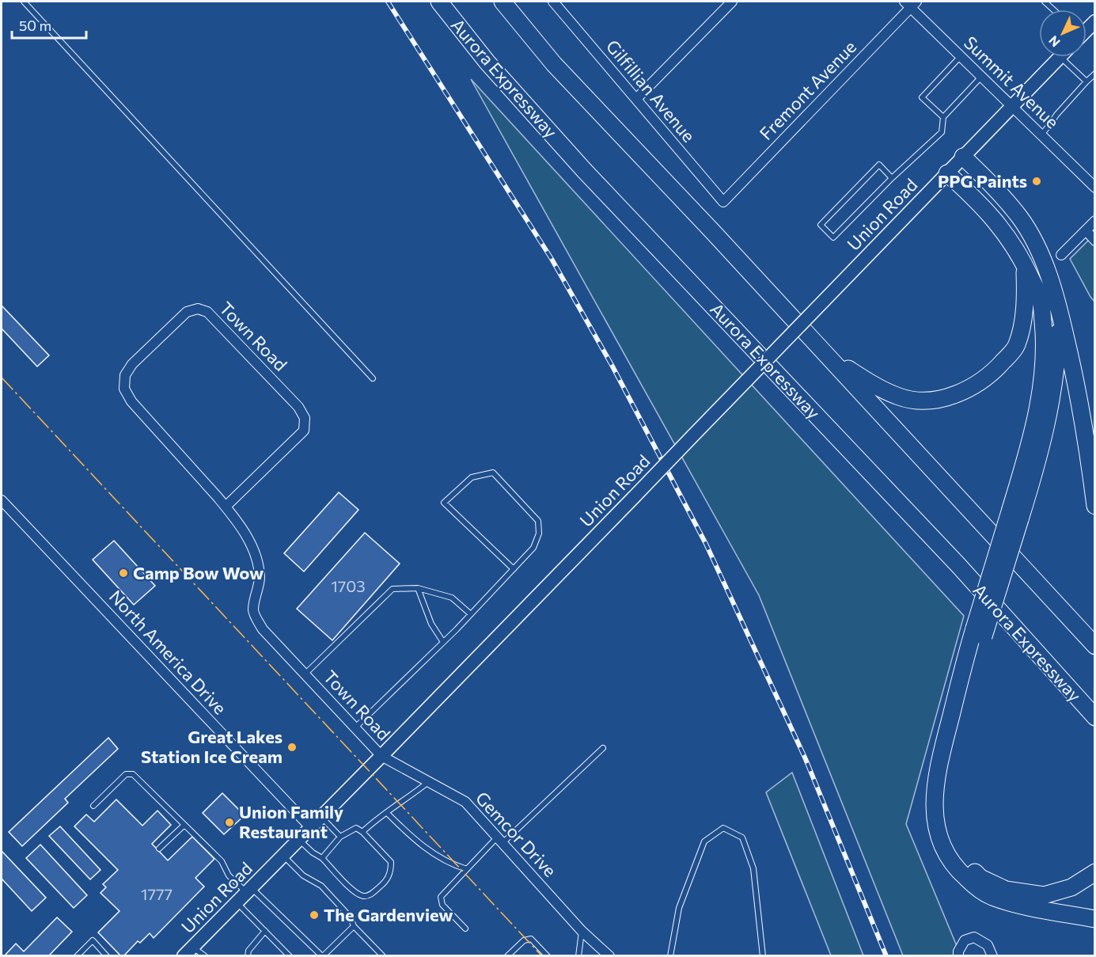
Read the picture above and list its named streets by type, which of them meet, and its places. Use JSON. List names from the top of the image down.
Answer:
{
  "streets": {
    "highway": ["Aurora Expressway"],
    "main road": ["Union Road"],
    "street": [
      "Summit Avenue",
      "Fremont Avenue",
      "Gilfillian Avenue",
      "Town Road",
      "North America Drive",
      "Gemcor Drive"
    ]
  },
  "crossings": [
    ["Summit Avenue", "Fremont Avenue"],
    ["Summit Avenue", "Union Road"],
    ["Fremont Avenue", "Gilfillian Avenue"],
    ["Union Road", "Town Road"],
    ["Union Road", "North America Drive"],
    ["Union Road", "Gemcor Drive"],
    ["Town Road", "Gemcor Drive"]
  ],
  "places": [
    "PPG Paints",
    "Camp Bow Wow",
    "Great Lakes Station Ice Cream",
    "Union Family Restaurant",
    "The Gardenview"
  ],
  "house_numbers": ["1703", "1777"],
  "scale_bar": "50 m",
  "north": "bottom left"
}
